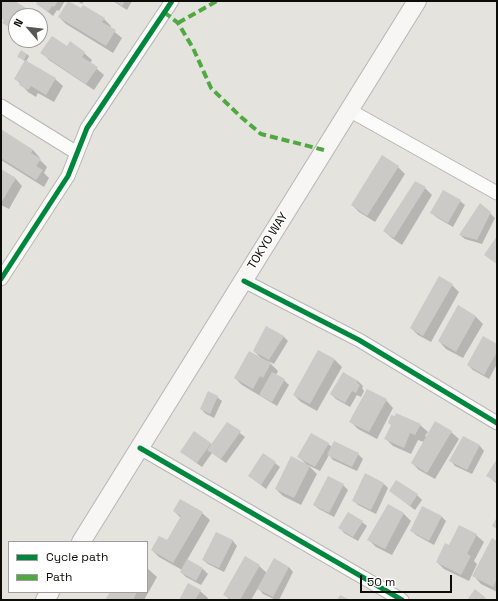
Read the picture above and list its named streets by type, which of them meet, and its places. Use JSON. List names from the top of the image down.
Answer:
{
  "streets": {
    "main road": ["TOKYO WAY"]
  },
  "legend": ["Cycle path", "Path"],
  "scale_bar": "50 m",
  "north": "top left"
}
